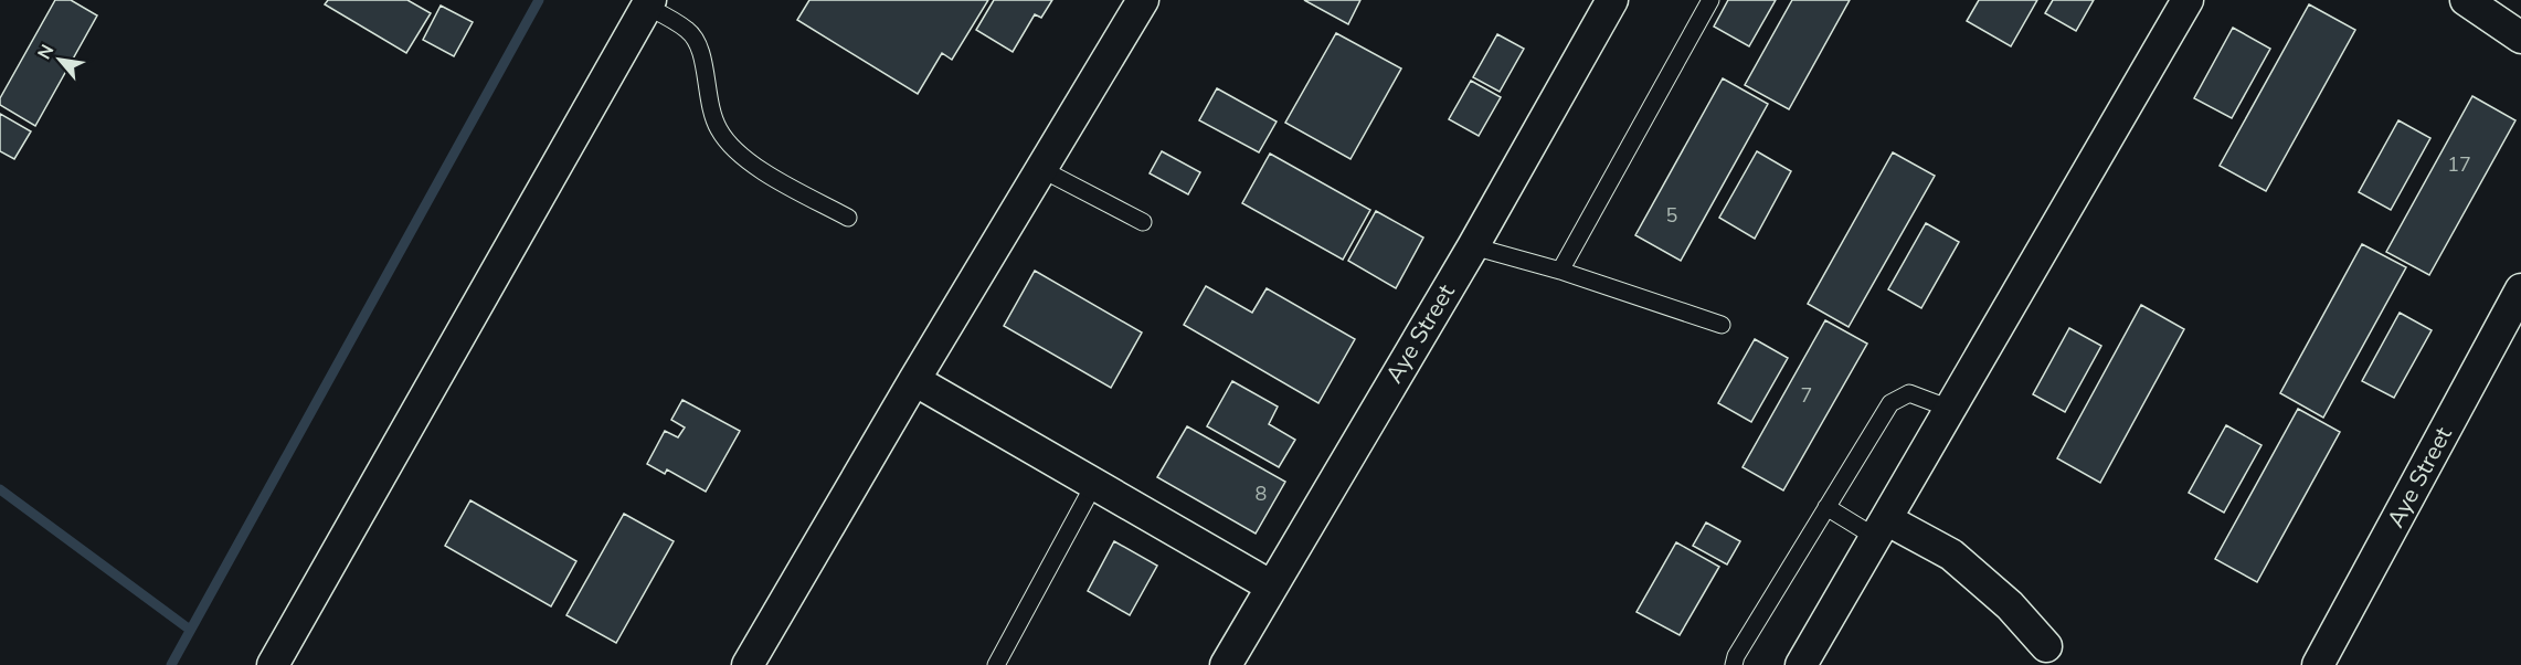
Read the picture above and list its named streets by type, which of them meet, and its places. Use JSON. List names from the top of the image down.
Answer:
{
  "streets": {
    "street": ["Aye Street"]
  },
  "house_numbers": [
    "17",
    "5",
    "7",
    "8"
  ],
  "north": "top left"
}
